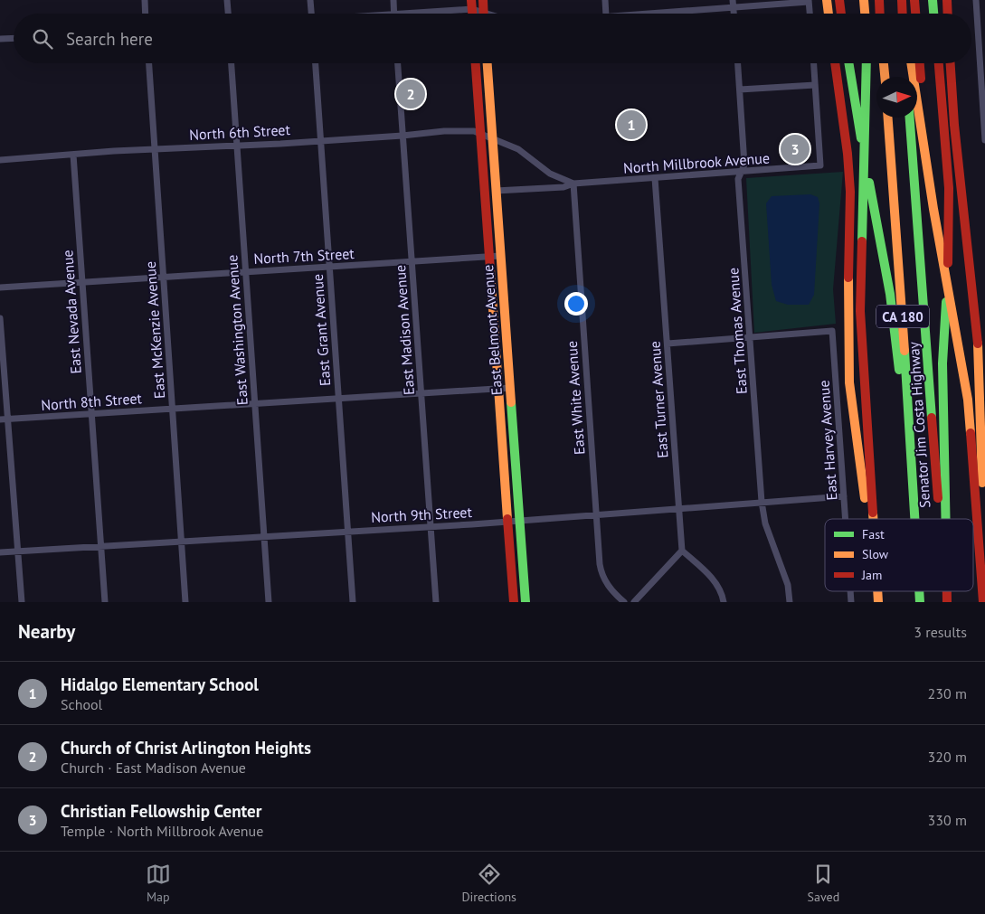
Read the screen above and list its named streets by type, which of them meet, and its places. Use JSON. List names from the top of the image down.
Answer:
{
  "streets": {
    "main road": ["CA 180", "East Belmont Avenue", "Senator Jim Costa Highway"],
    "street": [
      "North 6th Street",
      "North Millbrook Avenue",
      "North 7th Street",
      "East Nevada Avenue",
      "East McKenzie Avenue",
      "East Washington Avenue",
      "East Grant Avenue",
      "East Madison Avenue",
      "East Thomas Avenue",
      "East White Avenue",
      "East Turner Avenue",
      "North 8th Street",
      "East Harvey Avenue",
      "North 9th Street"
    ]
  },
  "crossings": [
    ["North 6th Street", "North Millbrook Avenue"],
    ["North 6th Street", "East Nevada Avenue"],
    ["North 6th Street", "East McKenzie Avenue"],
    ["North 6th Street", "East Washington Avenue"],
    ["North 6th Street", "East Grant Avenue"],
    ["North 6th Street", "East Madison Avenue"],
    ["North 6th Street", "East Belmont Avenue"],
    ["North Millbrook Avenue", "East Belmont Avenue"],
    ["North Millbrook Avenue", "East Thomas Avenue"],
    ["North Millbrook Avenue", "East White Avenue"],
    ["North Millbrook Avenue", "East Turner Avenue"],
    ["North 7th Street", "East Nevada Avenue"],
    ["North 7th Street", "East McKenzie Avenue"],
    ["North 7th Street", "East Washington Avenue"],
    ["North 7th Street", "East Grant Avenue"],
    ["North 7th Street", "East Madison Avenue"],
    ["North 7th Street", "East Belmont Avenue"],
    ["East Nevada Avenue", "North 8th Street"],
    ["East Nevada Avenue", "North 9th Street"],
    ["East McKenzie Avenue", "North 8th Street"],
    ["East McKenzie Avenue", "North 9th Street"],
    ["East Washington Avenue", "North 8th Street"],
    ["East Washington Avenue", "North 9th Street"],
    ["East Grant Avenue", "North 8th Street"],
    ["East Grant Avenue", "North 9th Street"],
    ["East Madison Avenue", "North 8th Street"],
    ["East Madison Avenue", "North 9th Street"],
    ["East Belmont Avenue", "North 8th Street"],
    ["East Belmont Avenue", "North 9th Street"],
    ["East Thomas Avenue", "East Harvey Avenue"],
    ["East Thomas Avenue", "North 9th Street"],
    ["East White Avenue", "North 9th Street"],
    ["East Turner Avenue", "North 9th Street"],
    ["East Harvey Avenue", "North 9th Street"]
  ],
  "legend": ["Fast", "Slow", "Jam"],
  "north": "right",
  "page": {
    "search": "Search here",
    "pins": ["2", "1", "3"],
    "heading": ["Nearby", "3 results"],
    "list": [
      {
        "mark": "1",
        "name": "Hidalgo Elementary School",
        "note": "School",
        "value": "230 m"
      },
      {
        "mark": "2",
        "name": "Church of Christ Arlington Heights",
        "note": "Church · East Madison Avenue",
        "value": "320 m"
      },
      {
        "mark": "3",
        "name": "Christian Fellowship Center",
        "note": "Temple · North Millbrook Avenue",
        "value": "330 m"
      }
    ],
    "nav": ["Map", "Directions", "Saved"]
  }
}
